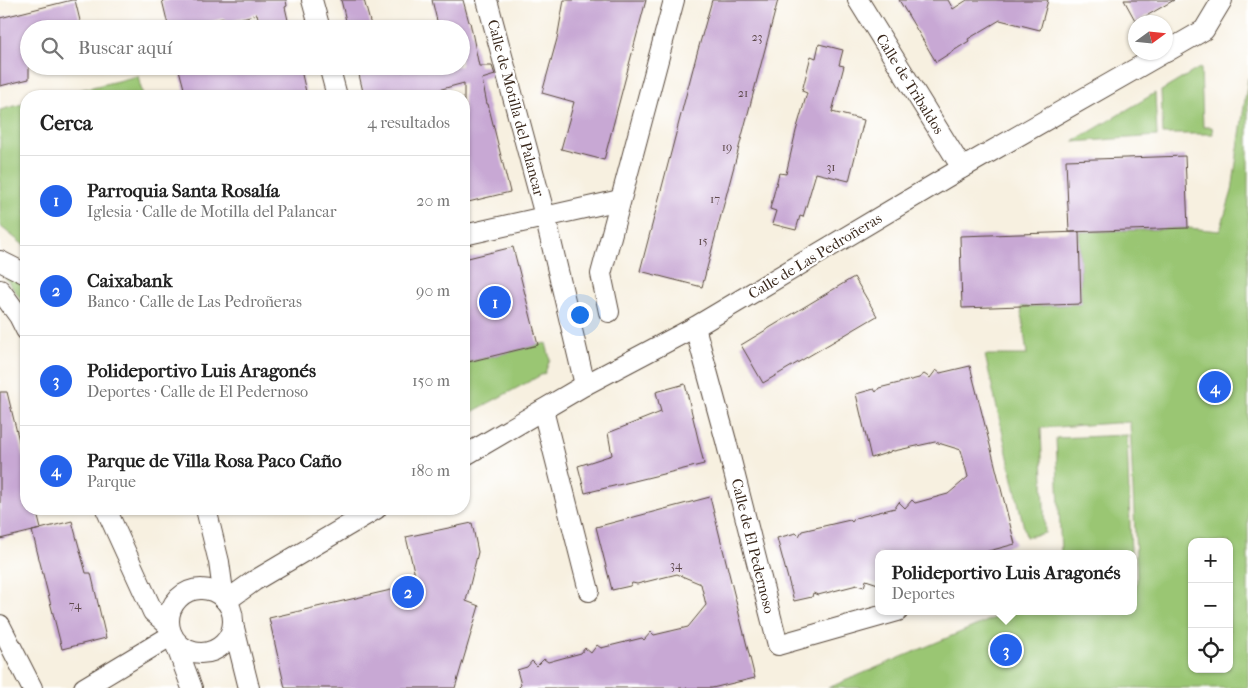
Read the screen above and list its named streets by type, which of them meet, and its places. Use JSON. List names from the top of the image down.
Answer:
{
  "streets": {
    "street": [
      "Calle de Tribaldos",
      "Calle de Motilla del Palancar",
      "Calle de Las Pedroñeras",
      "Calle de El Pedernoso"
    ]
  },
  "crossings": [
    ["Calle de Tribaldos", "Calle de Las Pedroñeras"],
    ["Calle de Motilla del Palancar", "Calle de Las Pedroñeras"],
    ["Calle de Las Pedroñeras", "Calle de El Pedernoso"]
  ],
  "house_numbers": [
    "23",
    "21",
    "19",
    "31",
    "17",
    "15",
    "34",
    "74"
  ],
  "north": "right",
  "page": {
    "search": "Buscar aquí",
    "heading": ["Cerca", "4 resultados"],
    "list": [
      {
        "mark": "1",
        "name": "Parroquia Santa Rosalía",
        "note": "Iglesia · Calle de Motilla del Palancar",
        "value": "20 m"
      },
      {
        "mark": "2",
        "name": "Caixabank",
        "note": "Banco · Calle de Las Pedroñeras",
        "value": "90 m"
      },
      {
        "mark": "3",
        "name": "Polideportivo Luis Aragonés",
        "note": "Deportes · Calle de El Pedernoso",
        "value": "150 m"
      },
      {
        "mark": "4",
        "name": "Parque de Villa Rosa Paco Caño",
        "note": "Parque",
        "value": "180 m"
      }
    ],
    "pins": [
      "1",
      "4",
      "2",
      "3"
    ],
    "map_buttons": ["+", "−"],
    "popup": ["Polideportivo Luis Aragonés", "Deportes"]
  }
}
